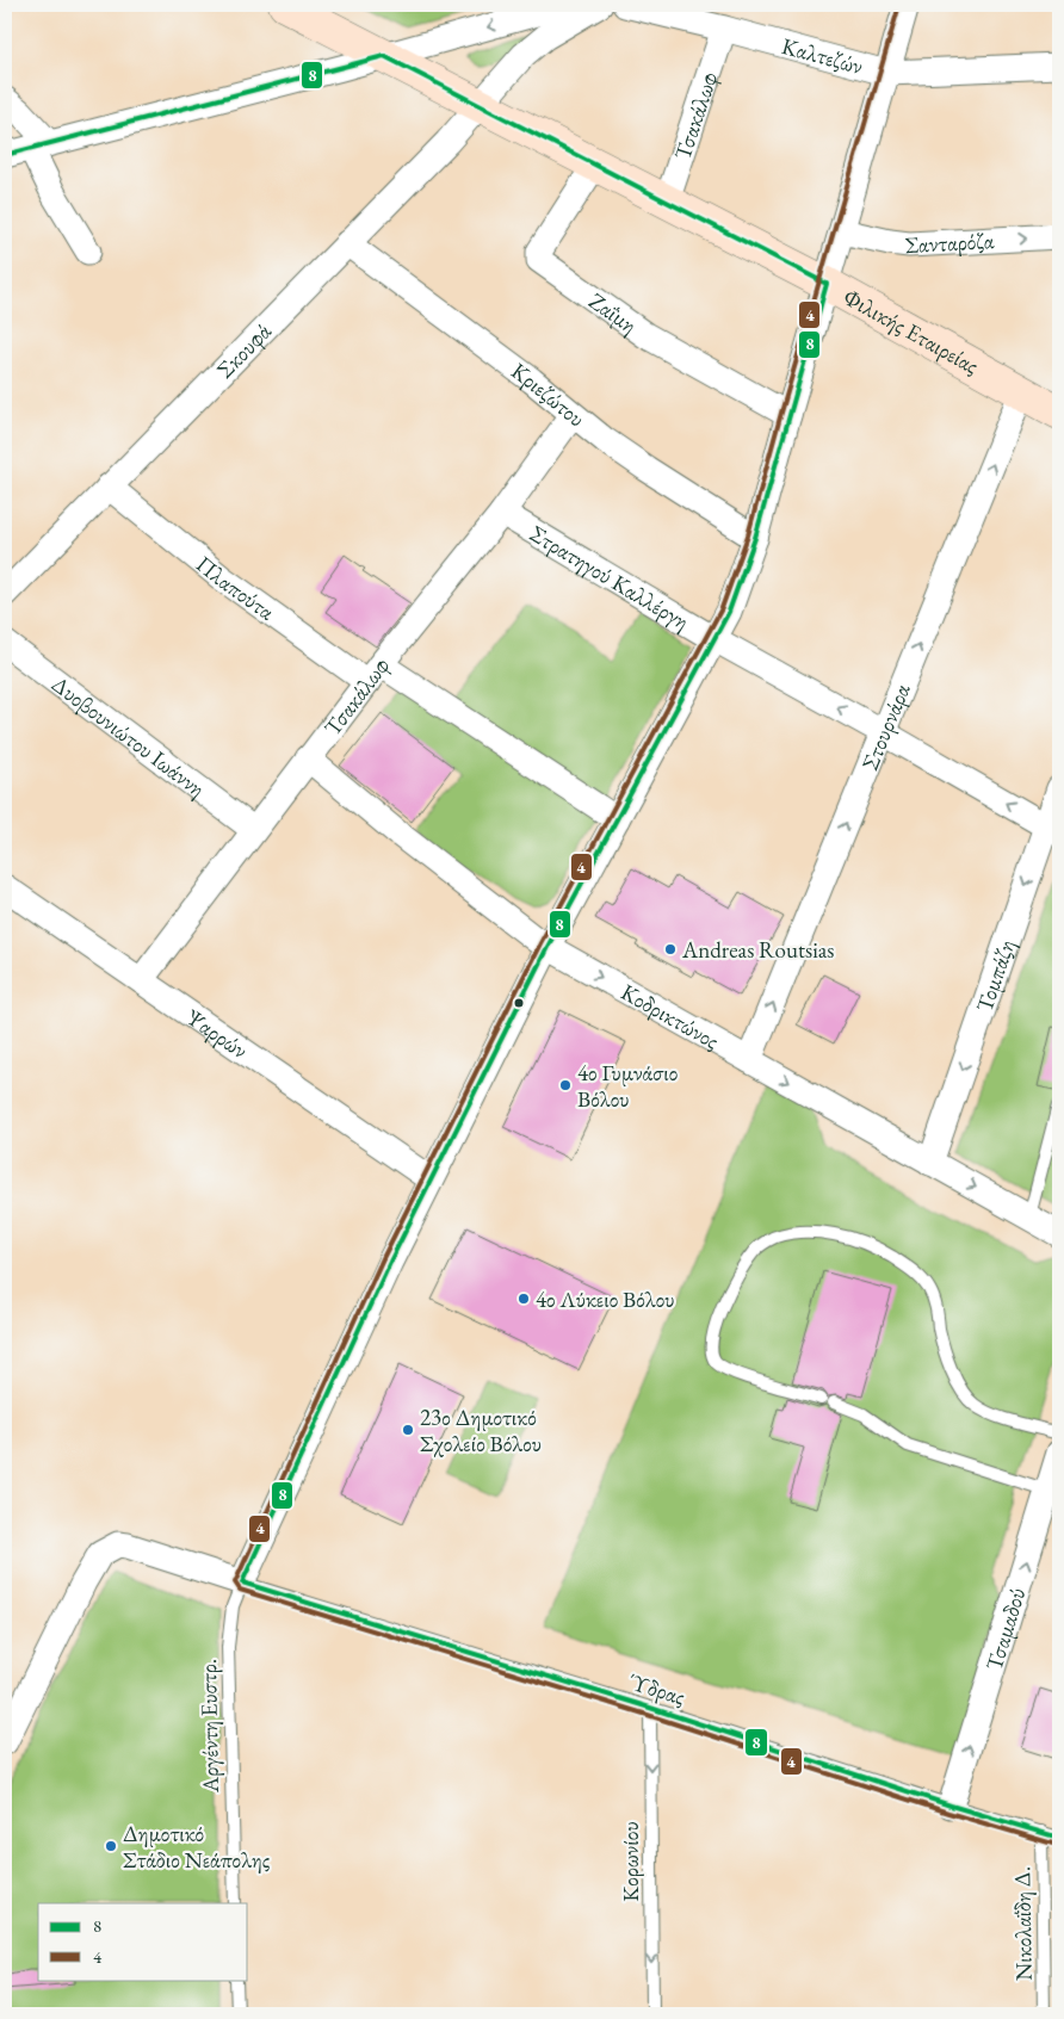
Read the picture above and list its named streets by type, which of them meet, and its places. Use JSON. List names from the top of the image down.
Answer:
{
  "streets": {
    "street": [
      "Καλτεζών",
      "Τσακάλωφ",
      "Σανταρόζα",
      "Ζαΐμη",
      "Φιλικής Εταιρείας",
      "Σκουφά",
      "Κριεζώτου",
      "Στρατηγού Καλλέργη",
      "Πλαπούτα",
      "Στουρνάρα",
      "Δυοβουνιώτου Ιωάννη",
      "Τομπάζη",
      "Κοδρικτώνος",
      "Ψαρρών",
      "Τσαμαδού"
    ],
    "lane": [
      "Ύδρας",
      "Αργέντη Ευστρ.",
      "Κορωνίου",
      "Νικολαΐδη Δ."
    ]
  },
  "crossings": [
    ["Καλτεζών", "Τσακάλωφ"],
    ["Τσακάλωφ", "Φιλικής Εταιρείας"],
    ["Τσακάλωφ", "Κριεζώτου"],
    ["Τσακάλωφ", "Στρατηγού Καλλέργη"],
    ["Τσακάλωφ", "Πλαπούτα"],
    ["Τσακάλωφ", "Δυοβουνιώτου Ιωάννη"],
    ["Τσακάλωφ", "Κοδρικτώνος"],
    ["Τσακάλωφ", "Ψαρρών"],
    ["Ζαΐμη", "Φιλικής Εταιρείας"],
    ["Φιλικής Εταιρείας", "Σκουφά"],
    ["Φιλικής Εταιρείας", "Στουρνάρα"],
    ["Σκουφά", "Κριεζώτου"],
    ["Σκουφά", "Πλαπούτα"],
    ["Στρατηγού Καλλέργη", "Στουρνάρα"],
    ["Στρατηγού Καλλέργη", "Τομπάζη"],
    ["Στουρνάρα", "Κοδρικτώνος"],
    ["Τομπάζη", "Κοδρικτώνος"],
    ["Τσαμαδού", "Ύδρας"],
    ["Ύδρας", "Αργέντη Ευστρ."],
    ["Ύδρας", "Κορωνίου"],
    ["Ύδρας", "Νικολαΐδη Δ."]
  ],
  "one_way": [
    "Σανταρόζα",
    "Στρατηγού Καλλέργη",
    "Τομπάζη",
    "Κοδρικτώνος",
    "Τσαμαδού",
    "Κορωνίου"
  ],
  "places": [
    "Andreas Routsias",
    "4ο Γυμνάσιο Βόλου",
    "4ο Λύκειο Βόλου",
    "23ο Δημοτικό Σχολείο Βόλου",
    "Δημοτικό Στάδιο Νεάπολης"
  ],
  "lines": ["transit line 4", "transit line 8"],
  "legend": ["8", "4"]
}
